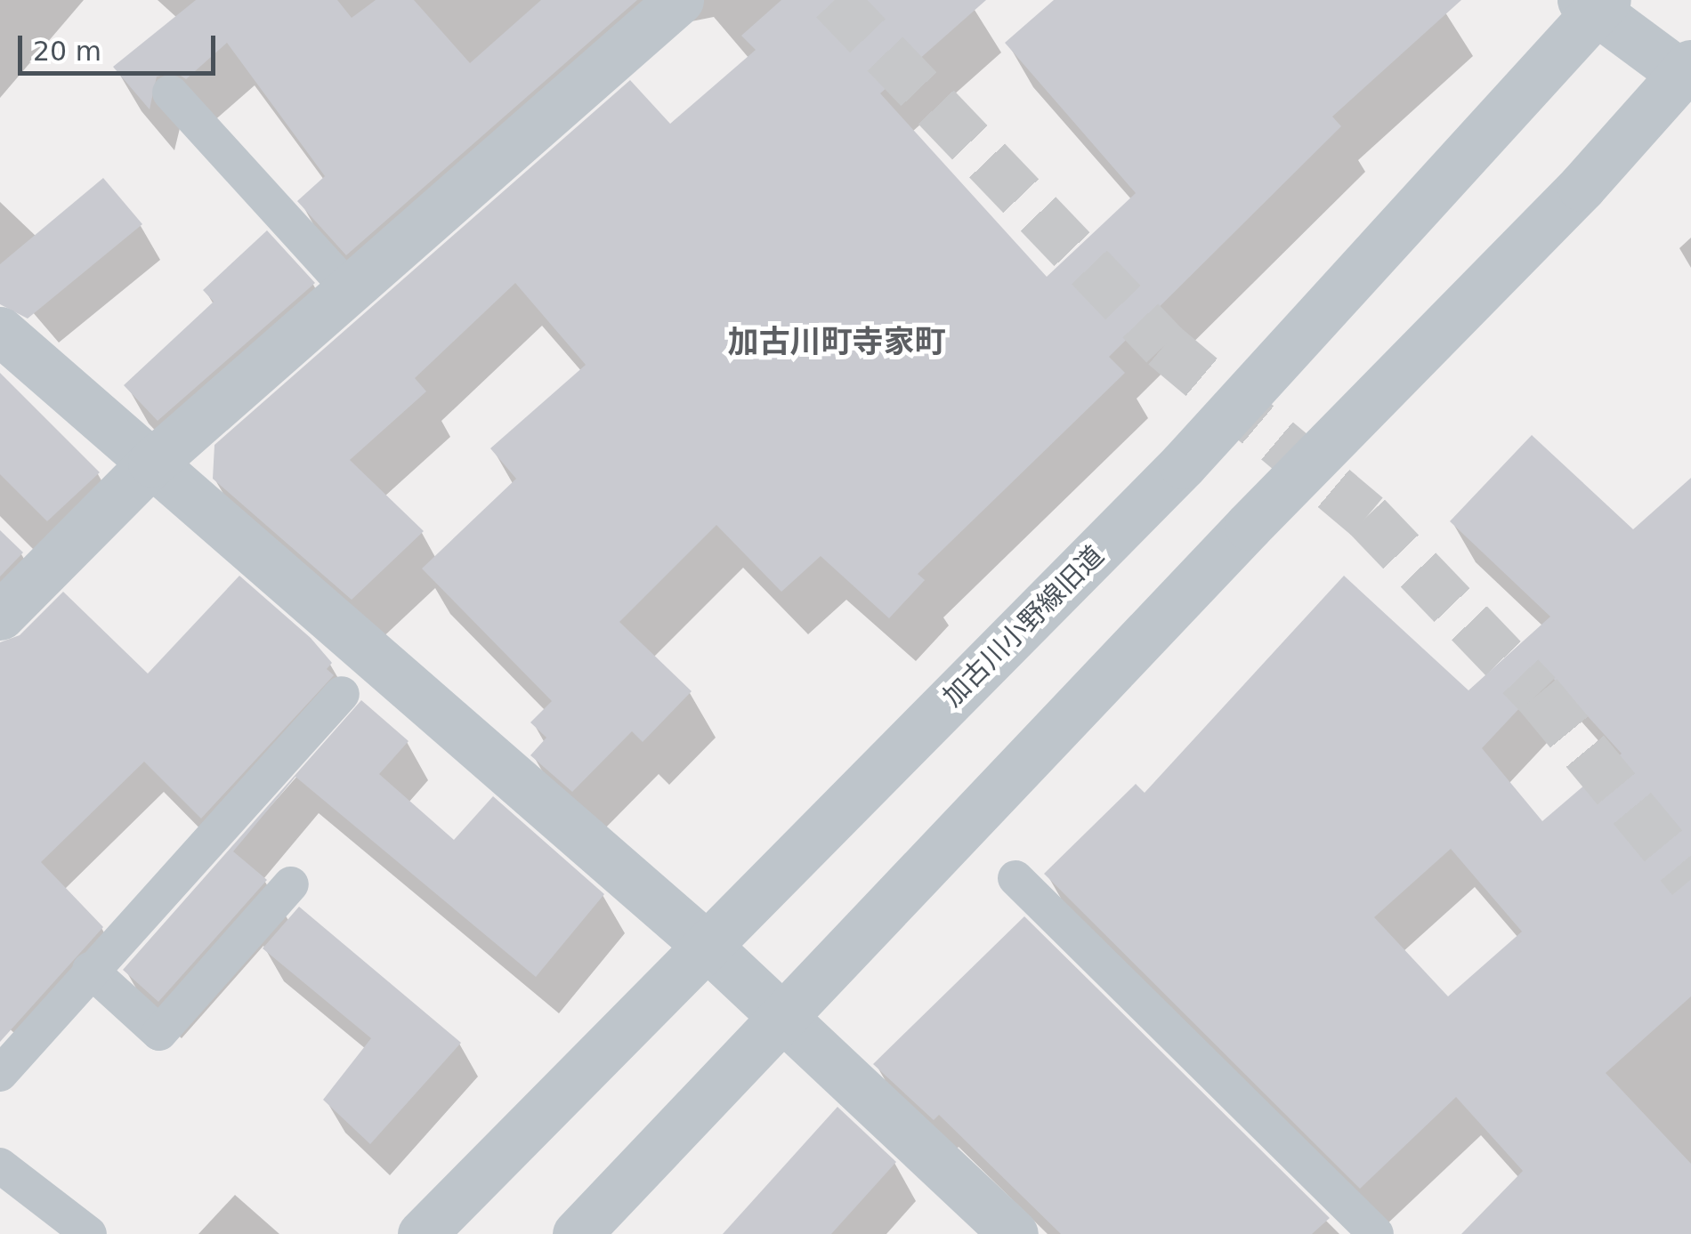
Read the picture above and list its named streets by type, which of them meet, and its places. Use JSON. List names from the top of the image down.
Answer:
{
  "streets": {
    "street": ["加古川小野線旧道"]
  },
  "districts": ["加古川町寺家町"],
  "scale_bar": "20 m"
}
